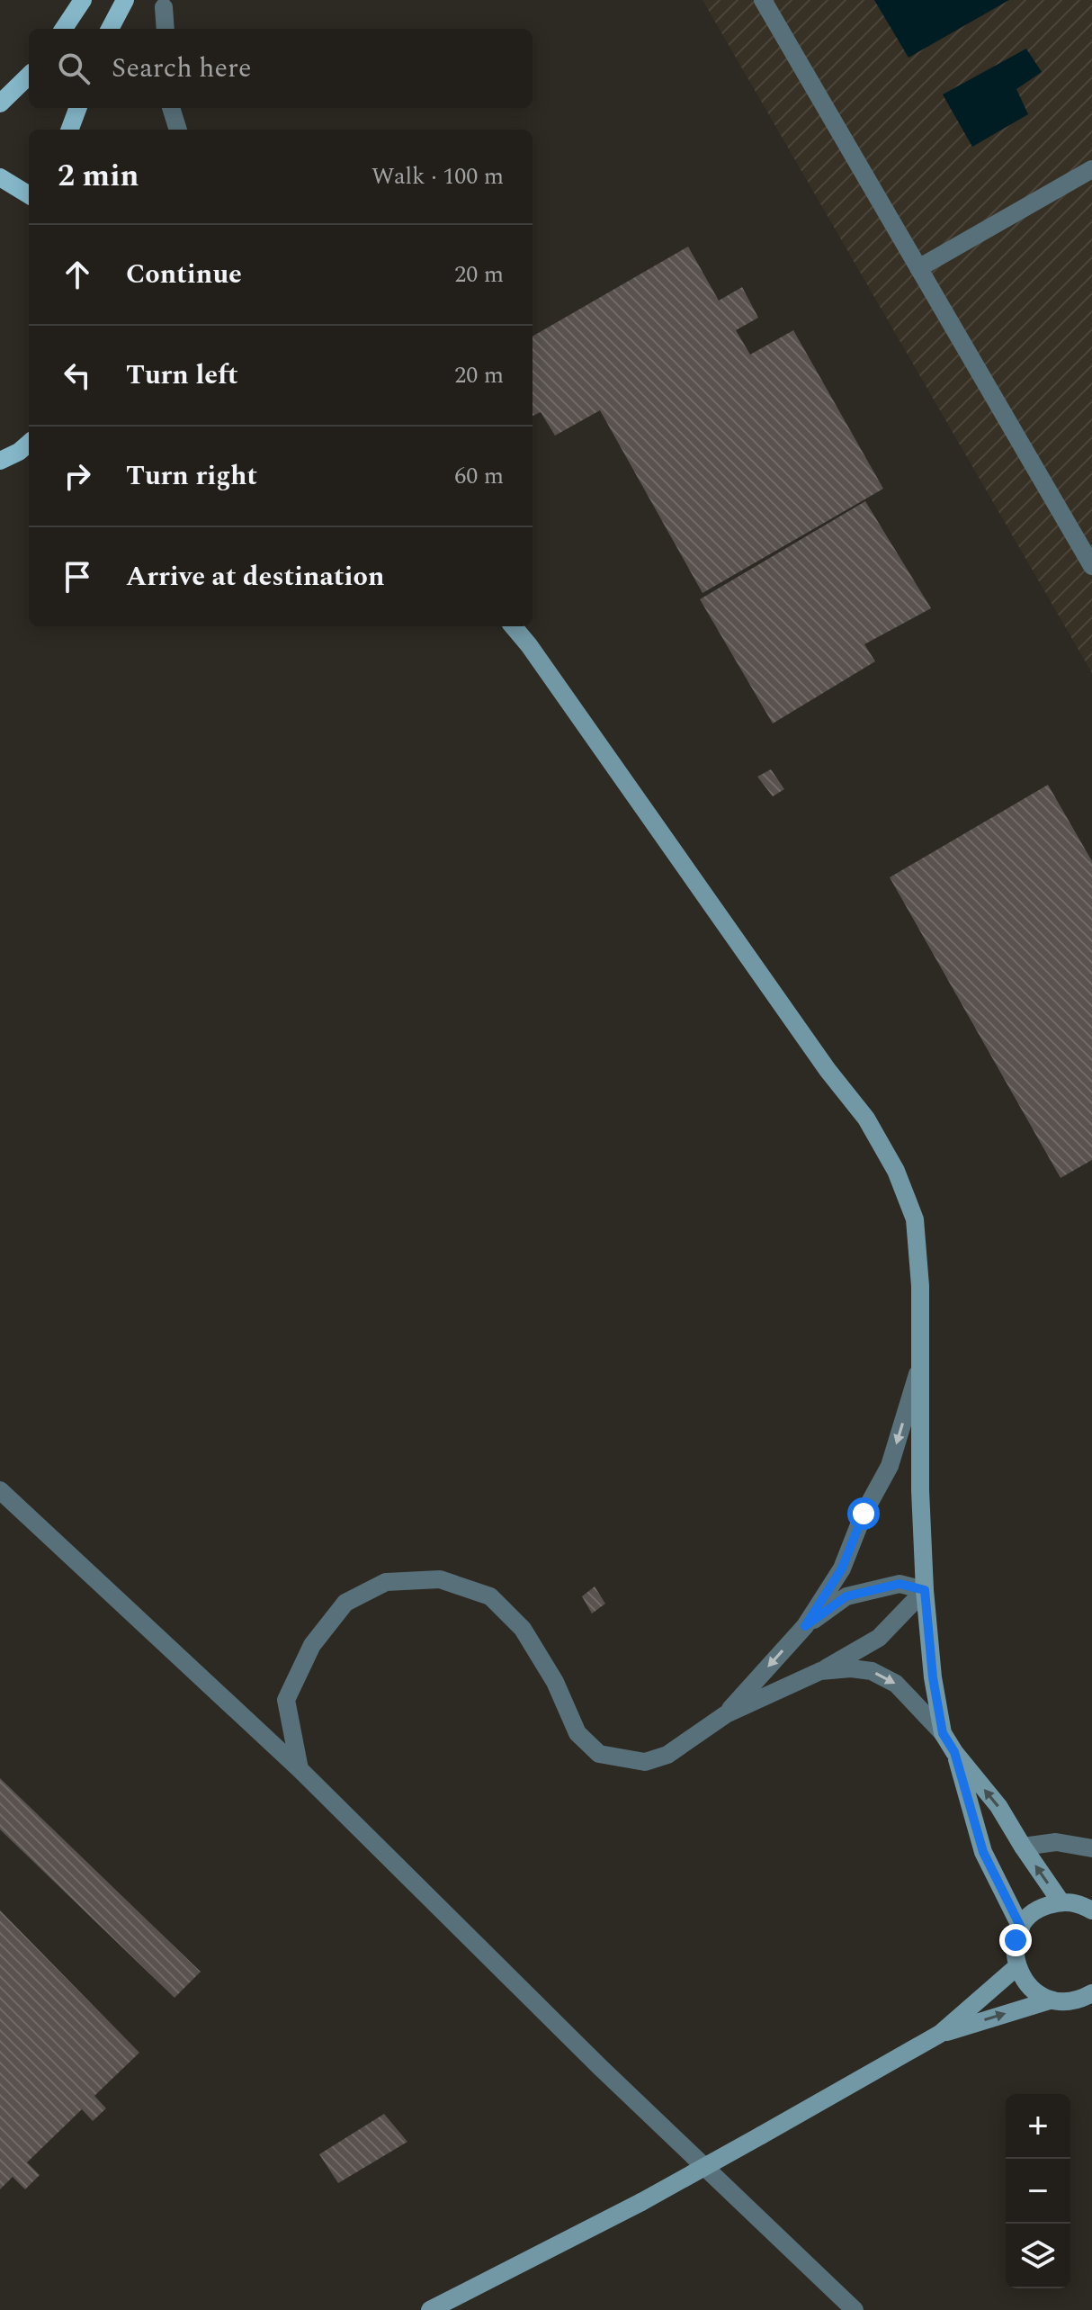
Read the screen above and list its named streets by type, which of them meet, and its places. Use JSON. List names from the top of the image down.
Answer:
{
  "page": {
    "search": "Search here",
    "heading": ["2 min", "Walk · 100 m"],
    "list": [
      ["Continue", "20 m"],
      ["Turn left", "20 m"],
      ["Turn right", "60 m"],
      "Arrive at destination"
    ],
    "map_buttons": ["+", "−"]
  }
}
